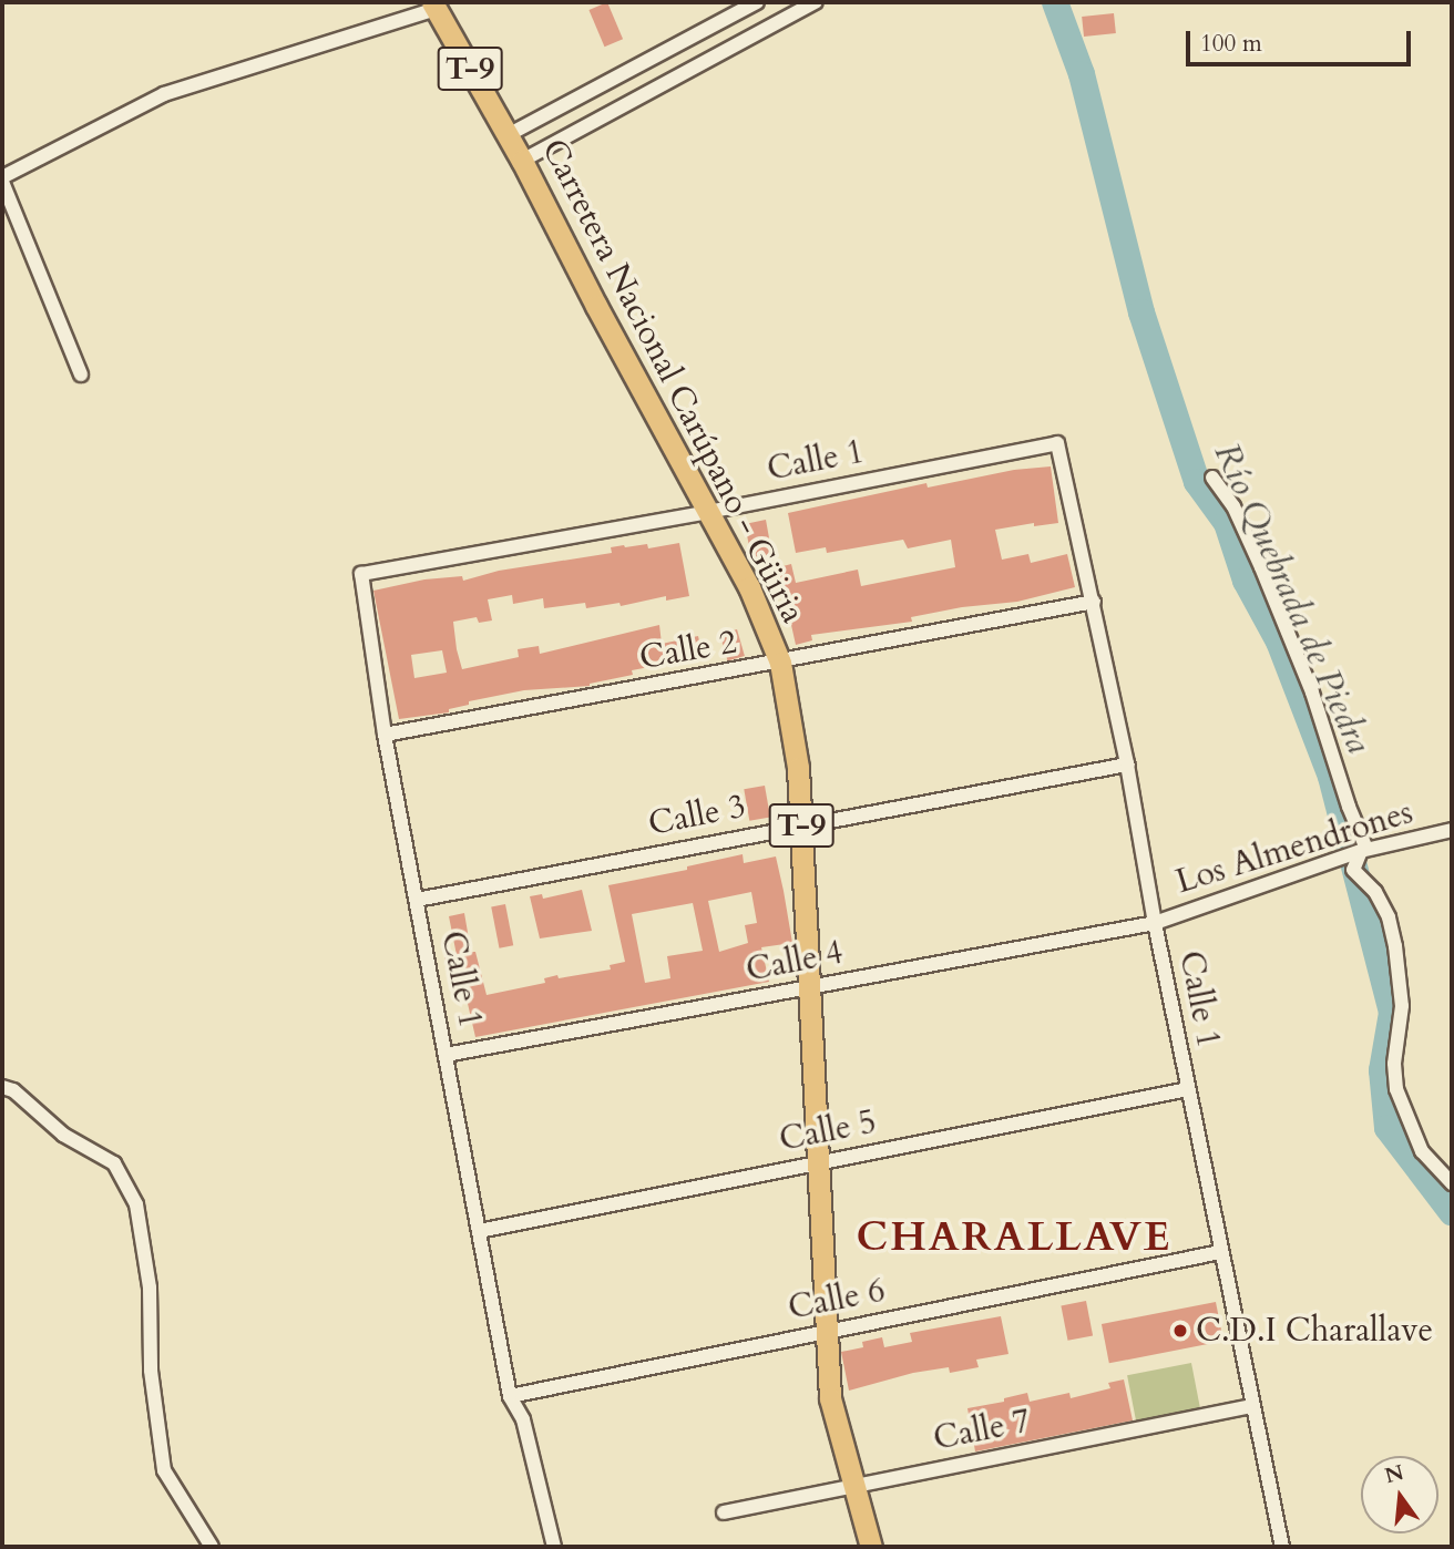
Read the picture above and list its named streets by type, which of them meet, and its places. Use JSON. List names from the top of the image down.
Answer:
{
  "streets": {
    "highway": ["T-9", "Carretera Nacional Carúpano - Güiria"],
    "street": [
      "Calle 1",
      "Calle 2",
      "Calle 3",
      "Los Almendrones",
      "Calle 4",
      "Calle 5",
      "Calle 6",
      "Calle 7"
    ]
  },
  "crossings": [
    ["Carretera Nacional Carúpano - Güiria", "Calle 1"],
    ["Carretera Nacional Carúpano - Güiria", "Calle 2"],
    ["Carretera Nacional Carúpano - Güiria", "Calle 3"],
    ["Carretera Nacional Carúpano - Güiria", "Calle 4"],
    ["Carretera Nacional Carúpano - Güiria", "Calle 5"],
    ["Carretera Nacional Carúpano - Güiria", "Calle 6"],
    ["Carretera Nacional Carúpano - Güiria", "Calle 7"],
    ["Calle 1", "Calle 2"],
    ["Calle 1", "Calle 3"],
    ["Calle 1", "Los Almendrones"],
    ["Calle 1", "Calle 4"],
    ["Calle 1", "Calle 5"],
    ["Calle 1", "Calle 6"],
    ["Calle 1", "Calle 7"],
    ["Los Almendrones", "Calle 4"]
  ],
  "districts": ["CHARALLAVE"],
  "water": ["Río Quebrada de Piedra"],
  "places": ["C.D.I Charallave"],
  "scale_bar": "100 m",
  "north": "top"
}
